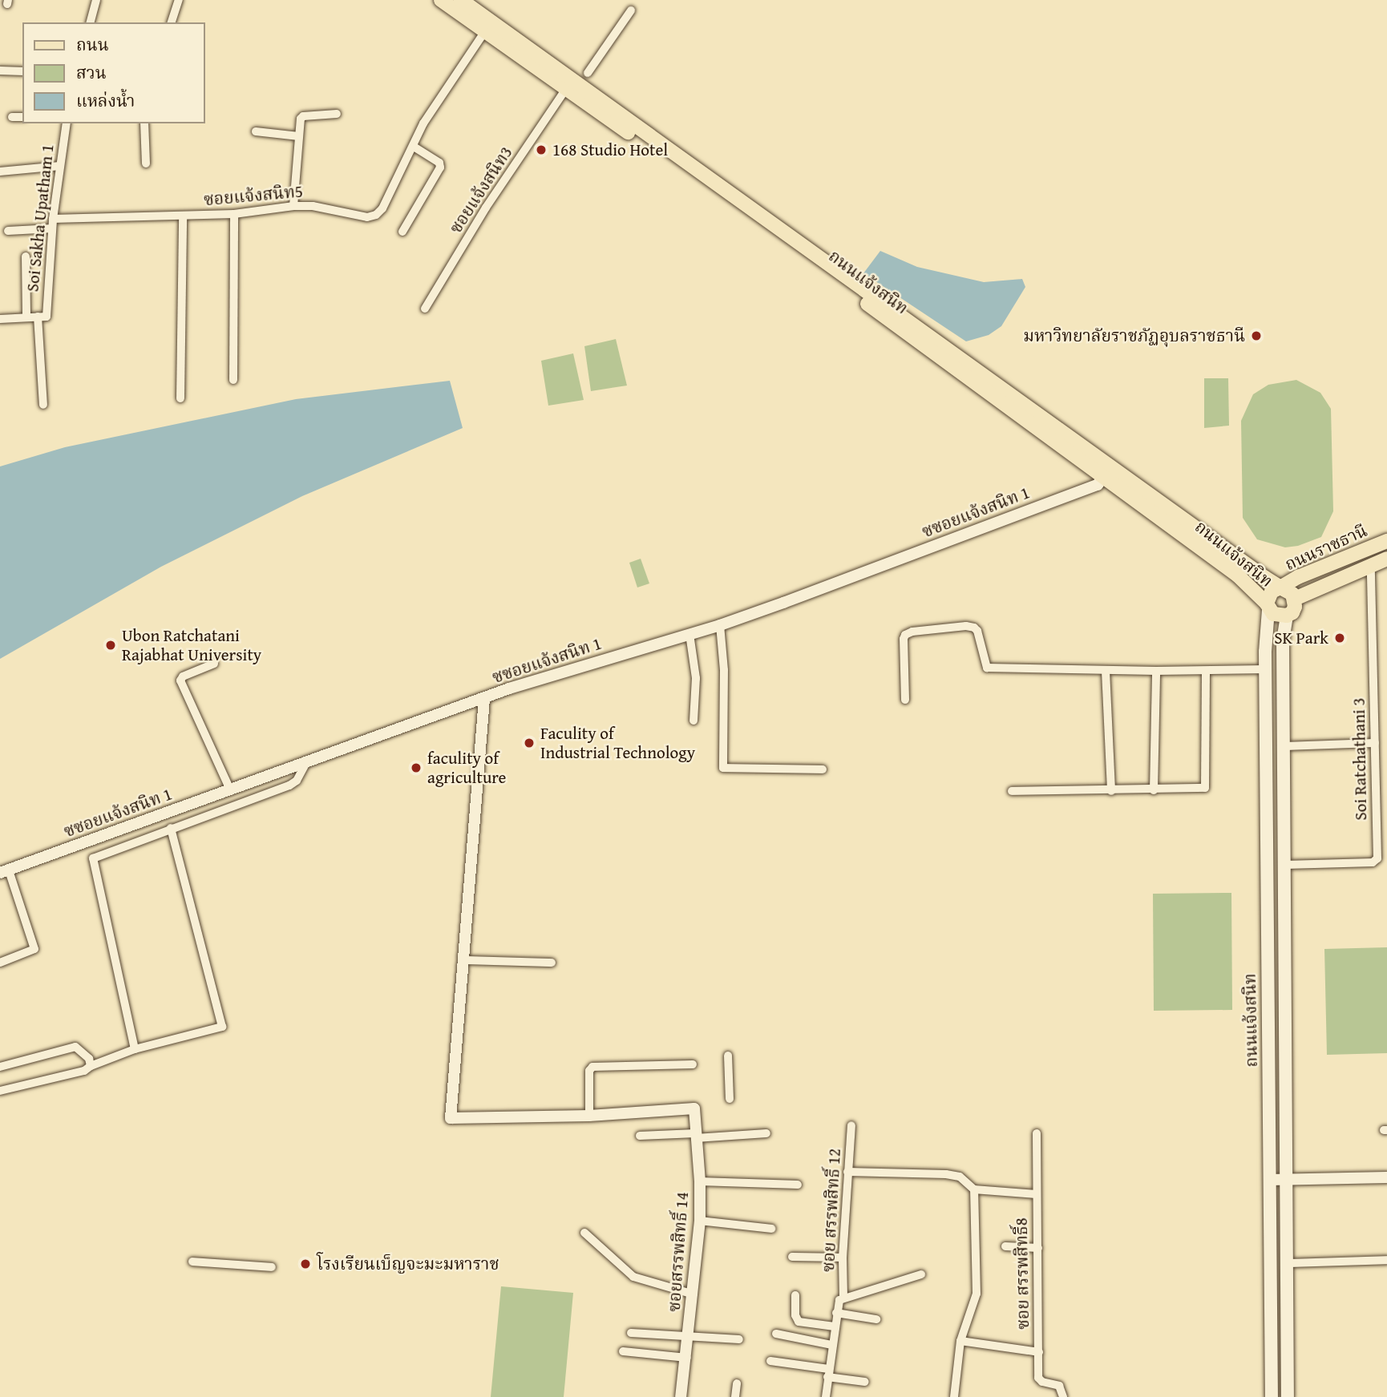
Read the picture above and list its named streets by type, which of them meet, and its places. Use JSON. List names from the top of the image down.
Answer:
{
  "streets": {
    "main road": ["ถนนแจ้งสนิท", "ถนนราชธานี"],
    "street": [
      "ซอยแจ้งสนิท3",
      "ซอยแจ้งสนิท5",
      "Soi Sakha Upatham 1",
      "ซซอยแจ้งสนิท 1",
      "Soi Ratchathani 3",
      "ซอย สรรพสิทธิ์ 12",
      "ซอยสรรพสิทธิ์ 14",
      "ซอย สรรพสิทธิ์8"
    ]
  },
  "crossings": [
    ["ซอยแจ้งสนิท3", "ถนนแจ้งสนิท"],
    ["ซอยแจ้งสนิท5", "Soi Sakha Upatham 1"],
    ["ซอยแจ้งสนิท5", "ถนนแจ้งสนิท"],
    ["ถนนแจ้งสนิท", "ซซอยแจ้งสนิท 1"],
    ["ถนนแจ้งสนิท", "ถนนราชธานี"],
    ["ถนนแจ้งสนิท", "Soi Ratchathani 3"],
    ["ถนนราชธานี", "Soi Ratchathani 3"]
  ],
  "places": [
    "168 Studio Hotel",
    "มหาวิทยาลัยราชภัฏอุบลราชธานี",
    "SK Park",
    "Ubon Ratchatani Rajabhat University",
    "Faculity of Industrial Technology",
    "faculity of agriculture",
    "โรงเรียนเบ็ญจะมะมหาราช"
  ],
  "legend": ["ถนน", "สวน", "แหล่งน้ำ"]
}
